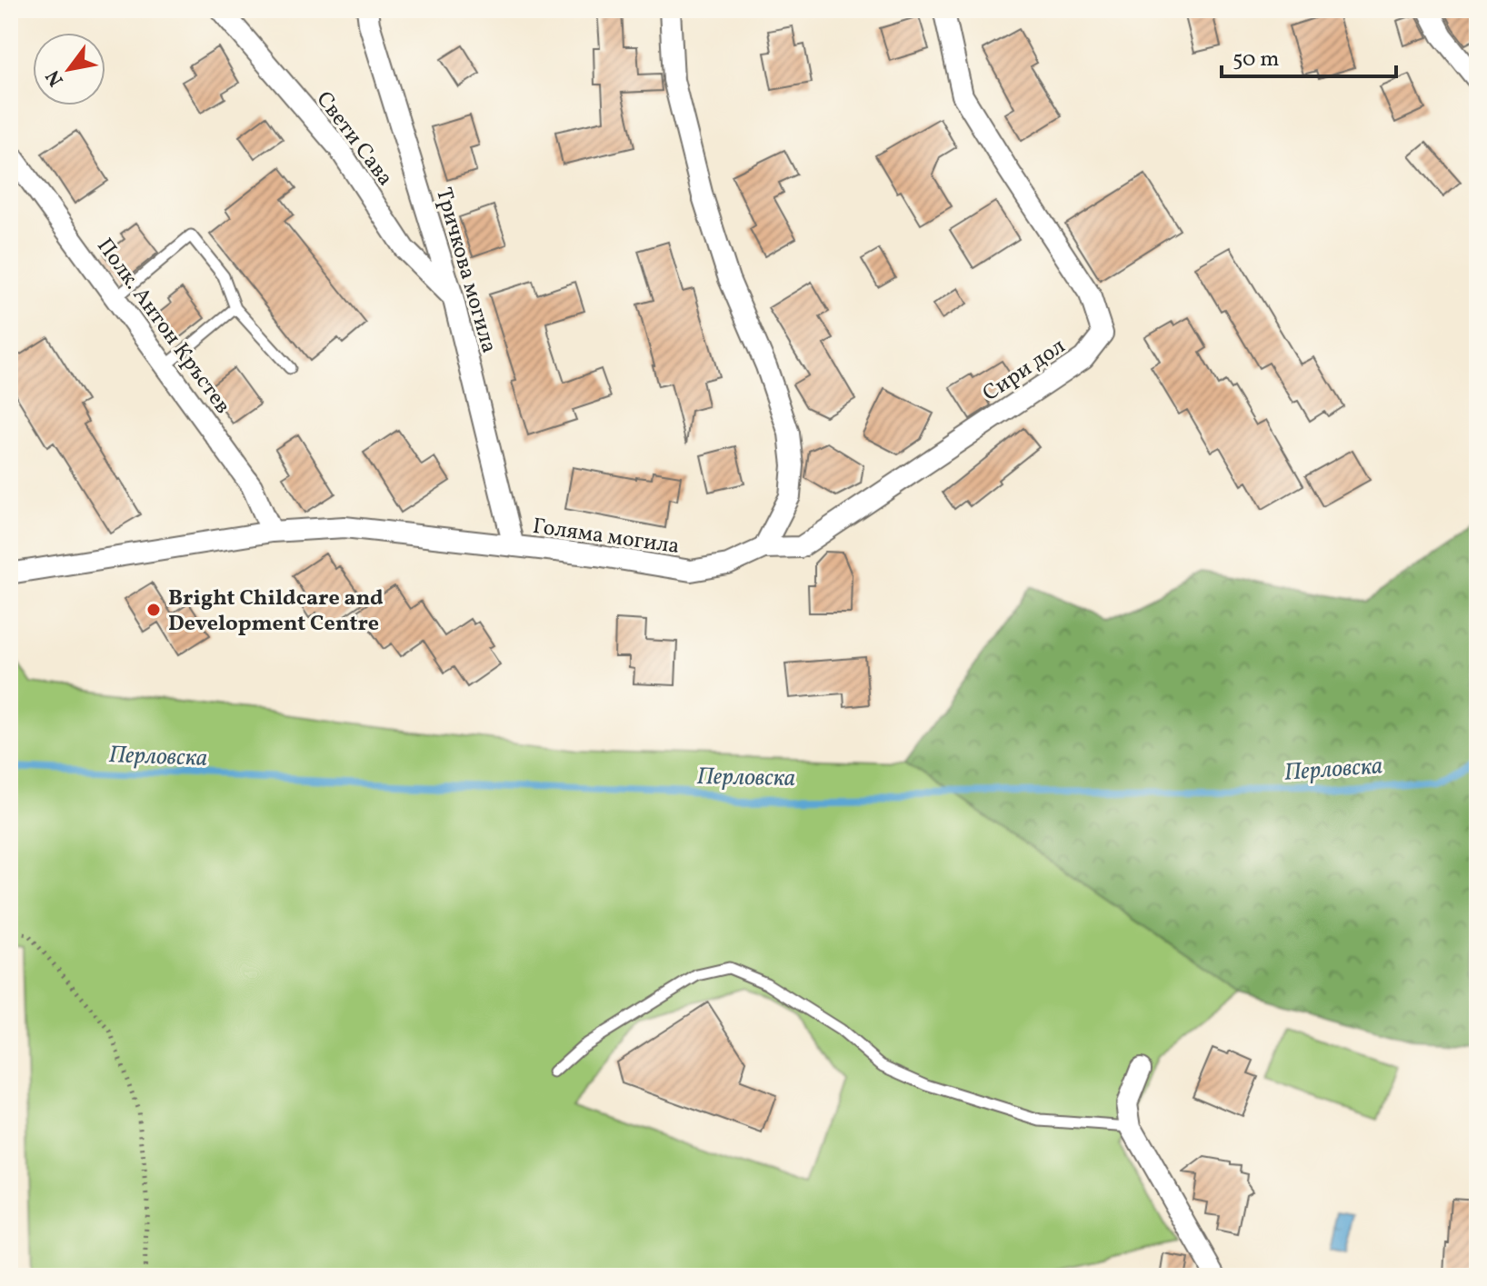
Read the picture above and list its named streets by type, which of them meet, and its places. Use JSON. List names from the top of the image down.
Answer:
{
  "streets": {
    "street": [
      "Свети Сава",
      "Тричкова могила",
      "Полк. Антон Кръстев",
      "Сири дол",
      "Голяма могила"
    ]
  },
  "crossings": [
    ["Свети Сава", "Тричкова могила"],
    ["Тричкова могила", "Голяма могила"],
    ["Полк. Антон Кръстев", "Голяма могила"],
    ["Сири дол", "Голяма могила"]
  ],
  "water": ["Перловска"],
  "places": ["Bright Childcare and Development Centre"],
  "scale_bar": "50 m",
  "north": "bottom left"
}
